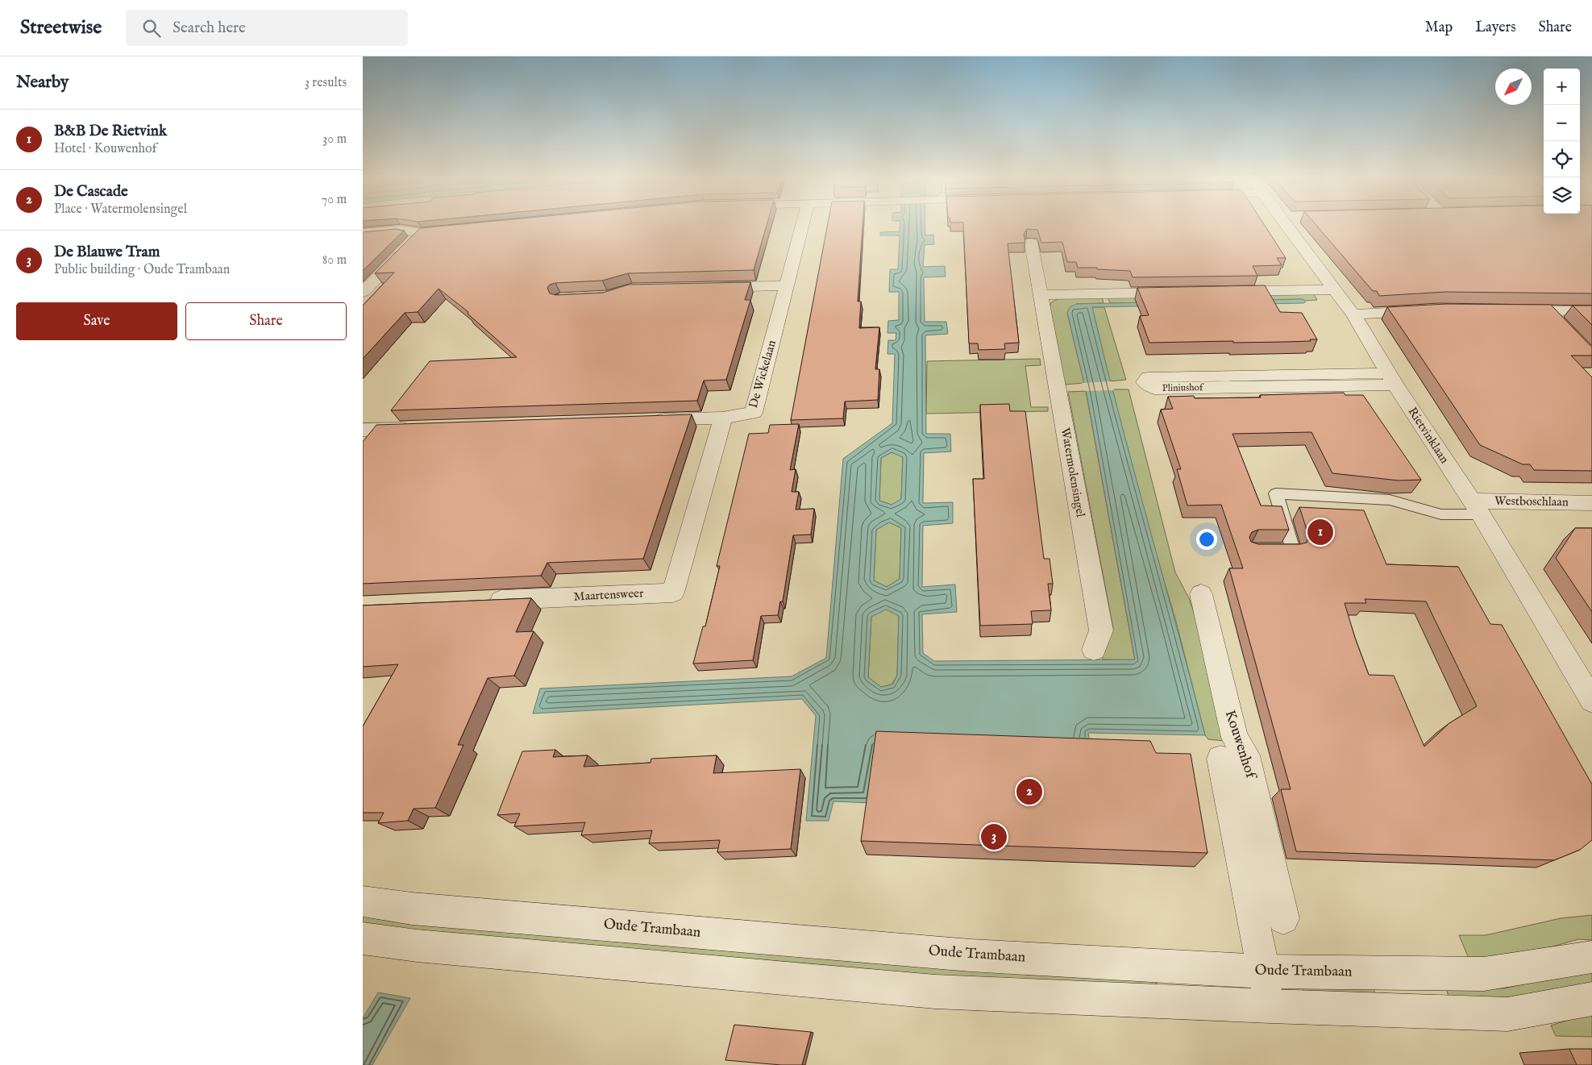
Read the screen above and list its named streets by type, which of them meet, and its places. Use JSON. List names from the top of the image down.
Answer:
{
  "streets": {
    "street": [
      "De Wickelaan",
      "Pliniushof",
      "Rietvinklaan",
      "Watermolensingel",
      "Westboschlaan",
      "Maartensweer",
      "Kouwenhof",
      "Oude Trambaan"
    ]
  },
  "crossings": [
    ["De Wickelaan", "Maartensweer"],
    ["Pliniushof", "Rietvinklaan"],
    ["Rietvinklaan", "Westboschlaan"],
    ["Kouwenhof", "Oude Trambaan"]
  ],
  "north": "bottom left",
  "page": {
    "header": "Streetwise",
    "search": "Search here",
    "nav": ["Map", "Layers", "Share"],
    "heading": ["Nearby", "3 results"],
    "map_buttons": ["+", "−"],
    "list": [
      {
        "mark": "1",
        "name": "B&B De Rietvink",
        "note": "Hotel · Kouwenhof",
        "value": "30 m"
      },
      {
        "mark": "2",
        "name": "De Cascade",
        "note": "Place · Watermolensingel",
        "value": "70 m"
      },
      {
        "mark": "3",
        "name": "De Blauwe Tram",
        "note": "Public building · Oude Trambaan",
        "value": "80 m"
      }
    ],
    "buttons": ["Save", "Share"],
    "pins": ["1", "2", "3"]
  }
}
